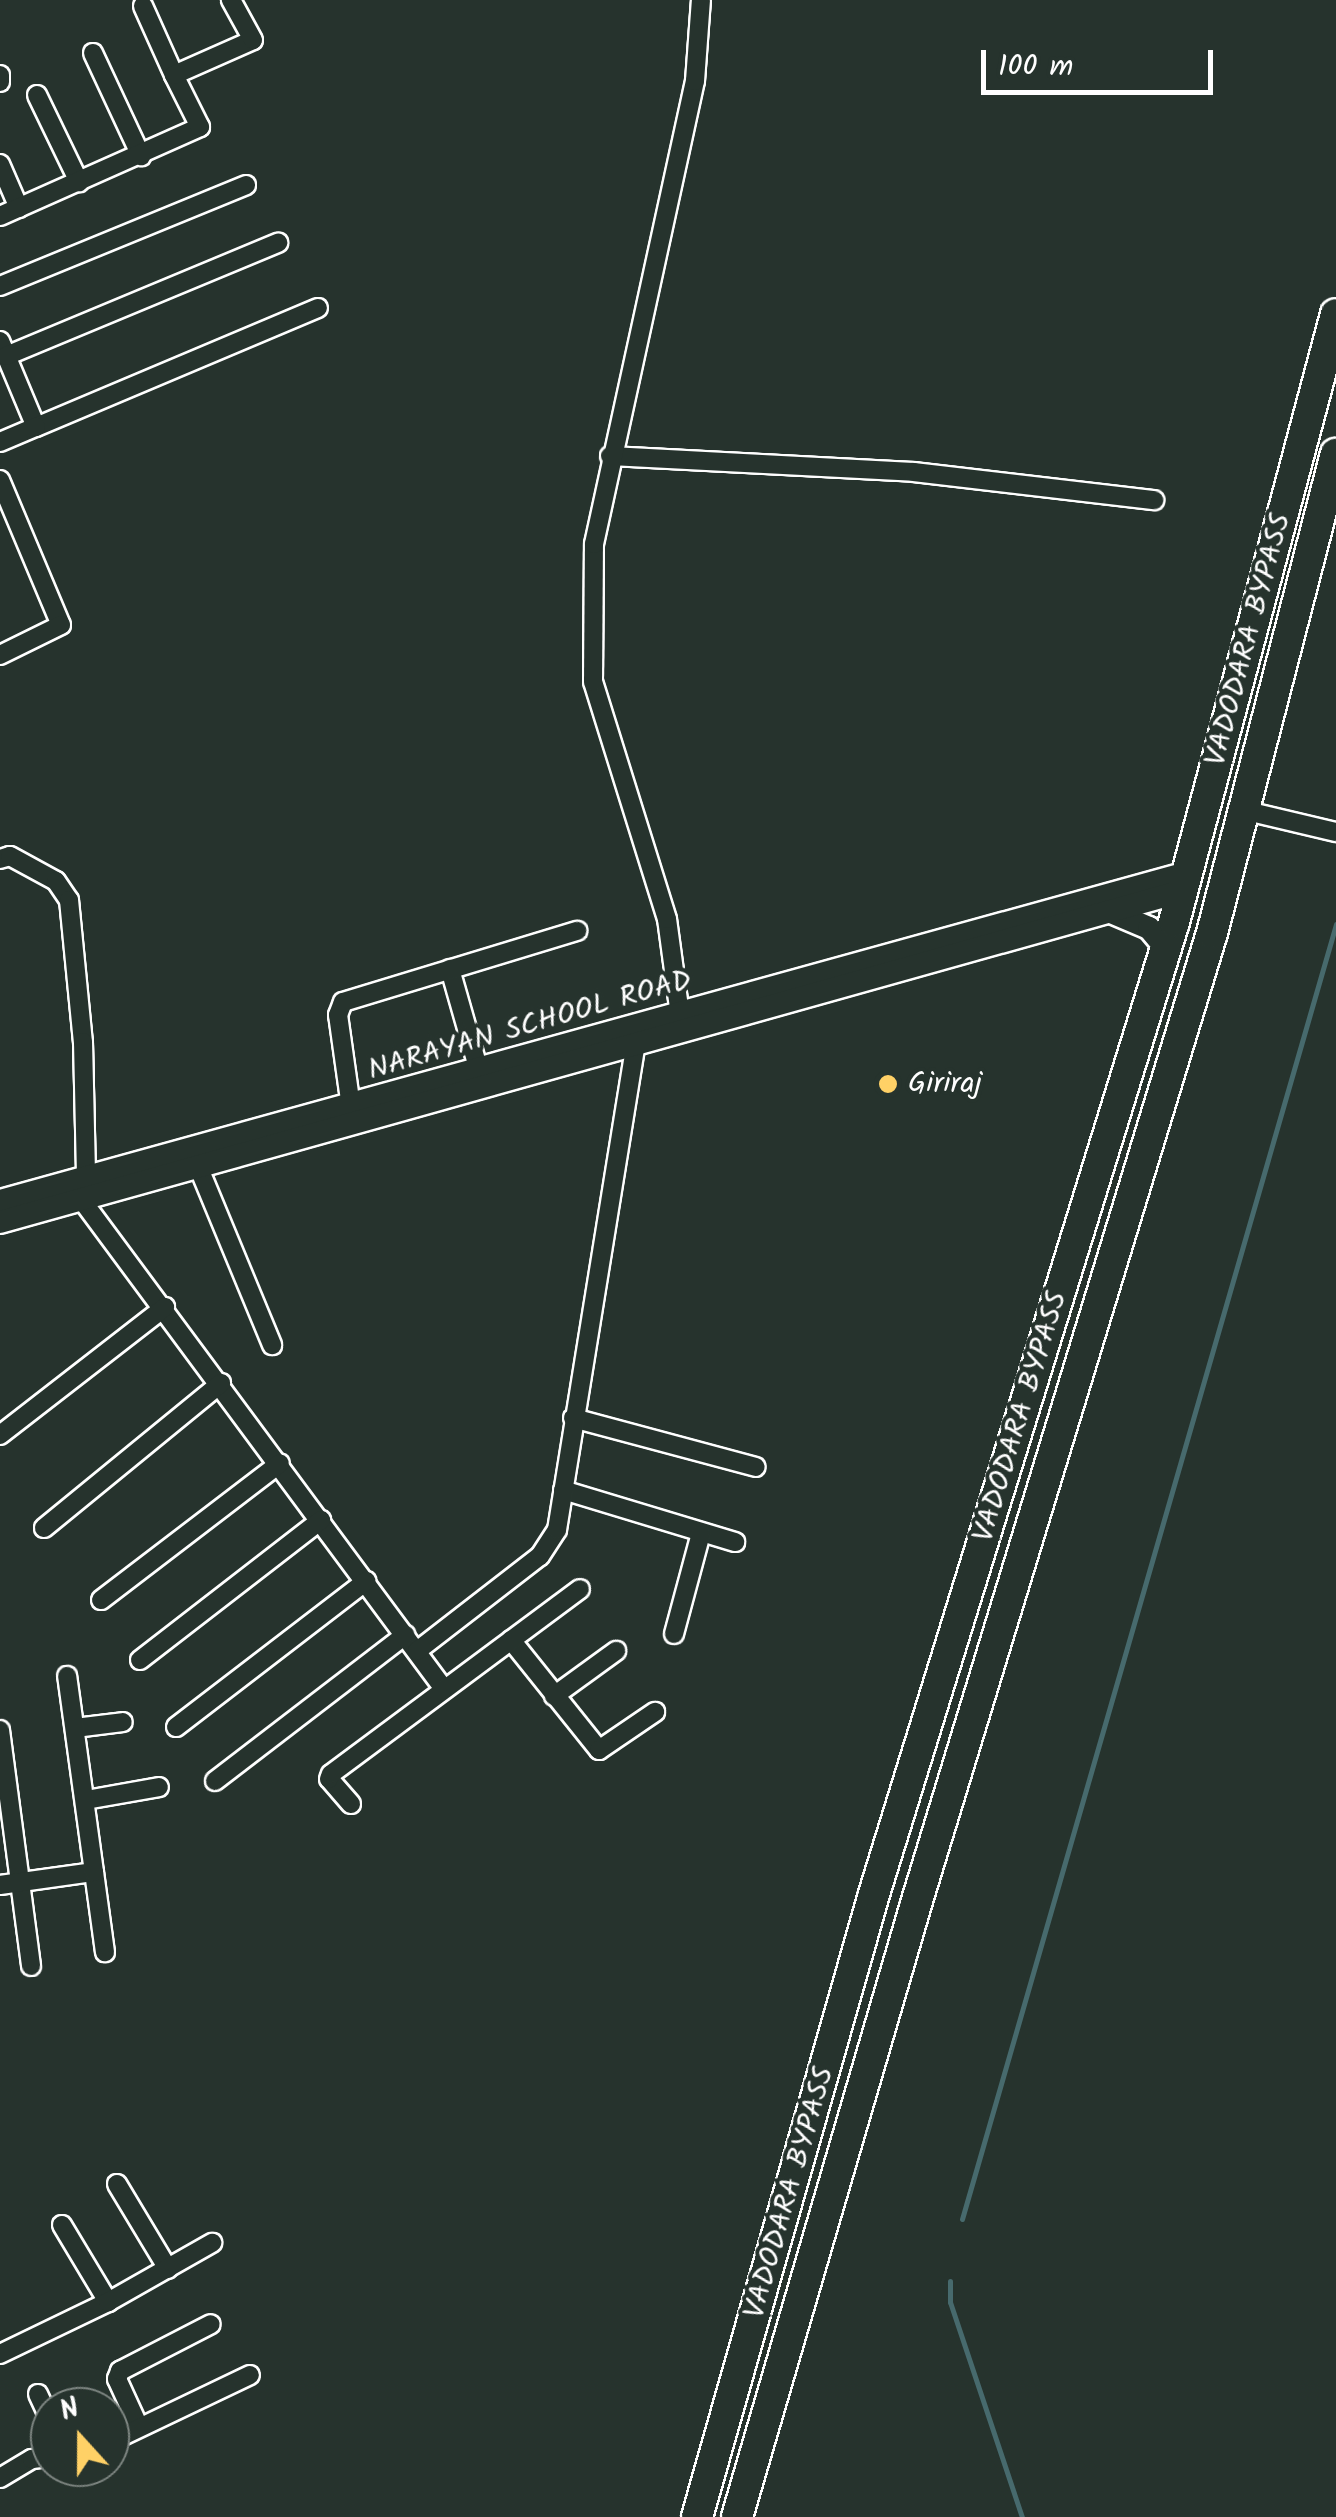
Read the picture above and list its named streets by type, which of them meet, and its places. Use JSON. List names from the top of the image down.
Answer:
{
  "streets": {
    "highway": ["VADODARA BYPASS"],
    "street": ["NARAYAN SCHOOL ROAD"]
  },
  "crossings": [
    ["VADODARA BYPASS", "NARAYAN SCHOOL ROAD"]
  ],
  "places": ["Giriraj"],
  "scale_bar": "100 m",
  "north": "top"
}
